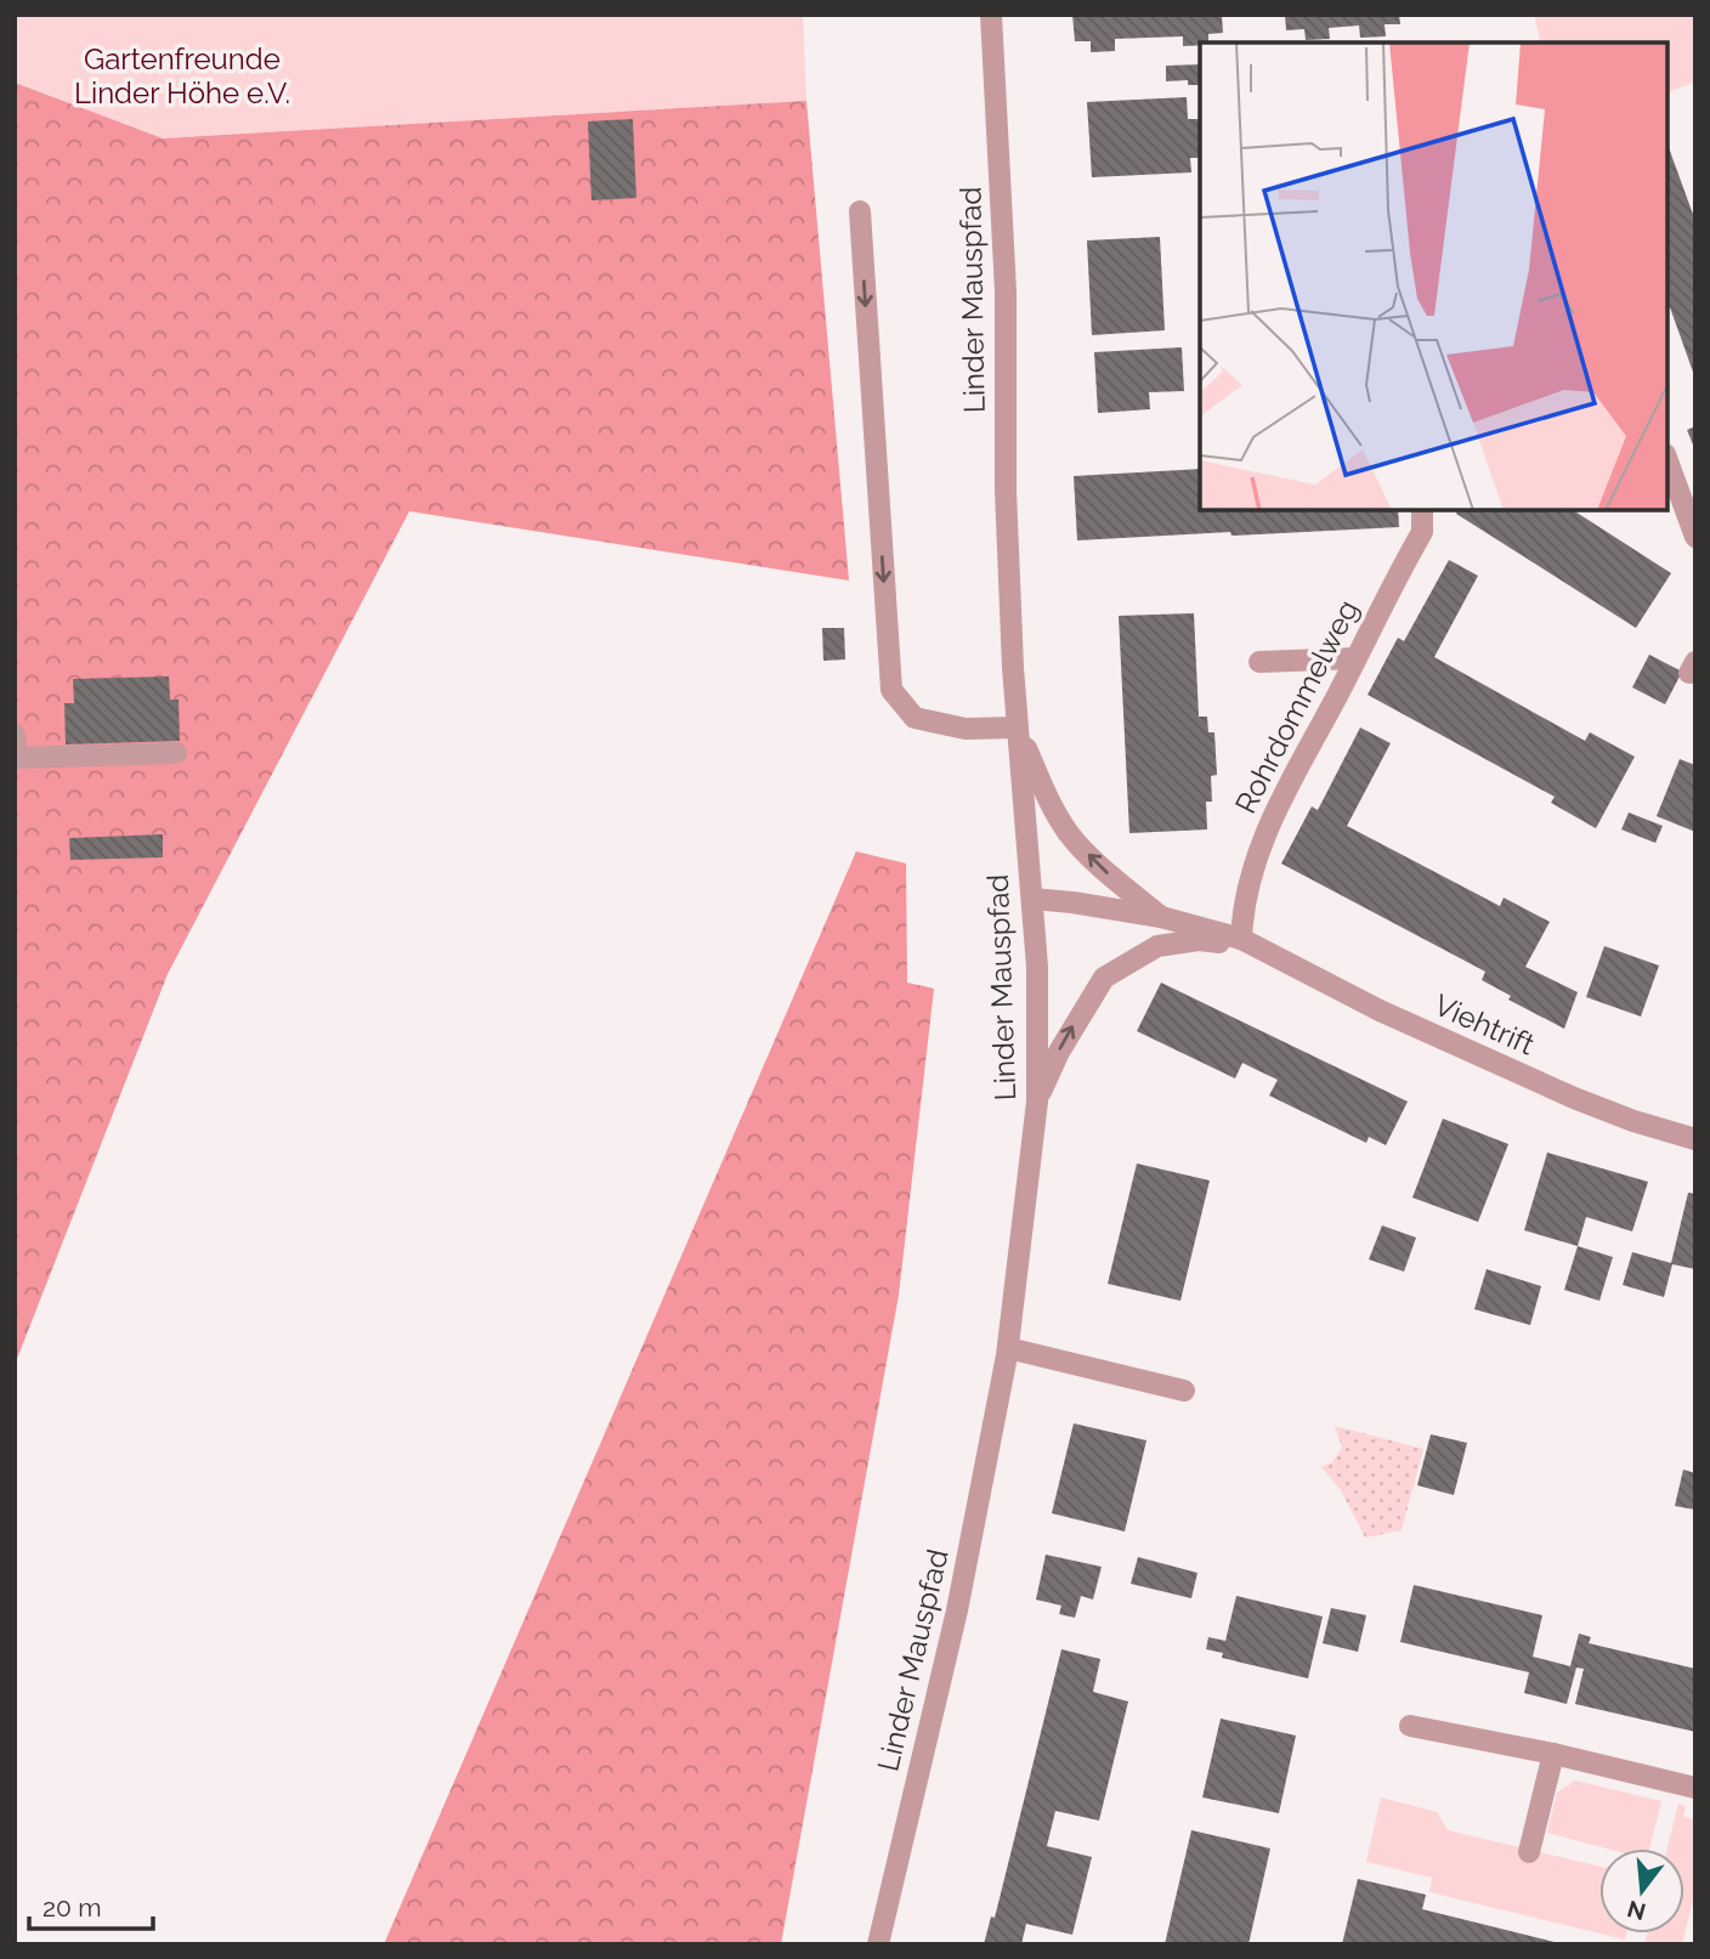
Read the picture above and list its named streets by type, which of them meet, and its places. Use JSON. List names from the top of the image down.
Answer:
{
  "streets": {
    "street": ["Linder Mauspfad", "Rohrdommelweg", "Viehtrift"]
  },
  "crossings": [
    ["Linder Mauspfad", "Viehtrift"],
    ["Rohrdommelweg", "Viehtrift"]
  ],
  "parks": ["Gartenfreunde Linder Höhe e.V."],
  "scale_bar": "20 m",
  "north": "bottom"
}
